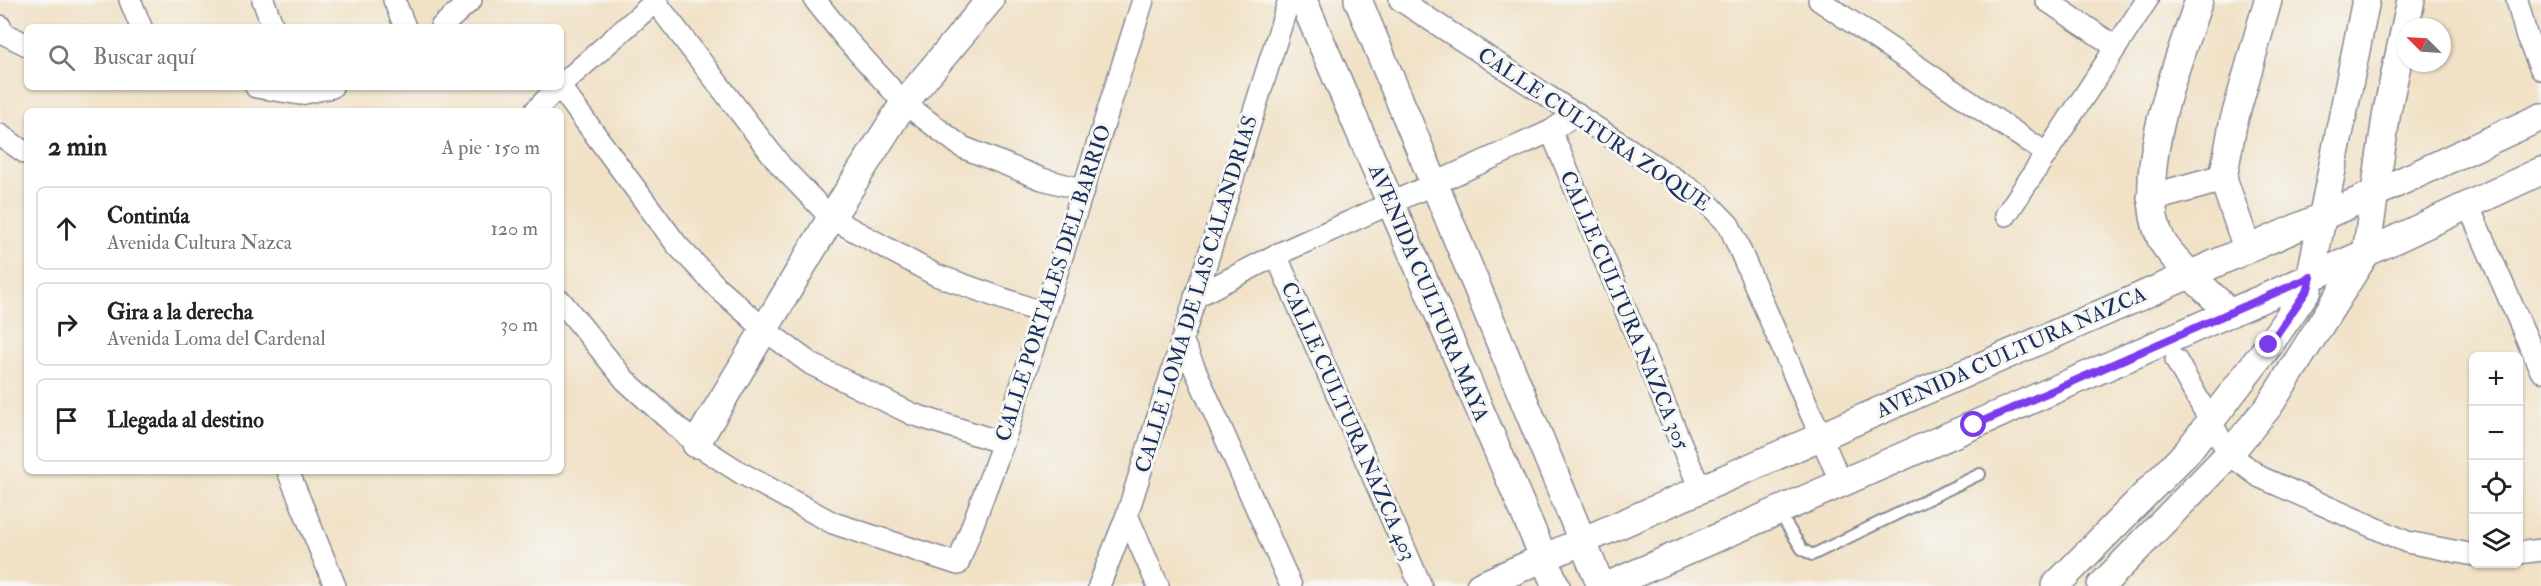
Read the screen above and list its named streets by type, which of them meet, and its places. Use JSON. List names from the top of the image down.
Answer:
{
  "streets": {
    "street": [
      "CALLE CULTURA ZOQUE",
      "CALLE PORTALES DEL BARRIO",
      "AVENIDA CULTURA MAYA",
      "CALLE LOMA DE LAS CALANDRIAS",
      "CALLE CULTURA NAZCA 305",
      "AVENIDA CULTURA NAZCA",
      "CALLE CULTURA NAZCA 403"
    ]
  },
  "crossings": [
    ["CALLE CULTURA ZOQUE", "AVENIDA CULTURA NAZCA"],
    ["AVENIDA CULTURA MAYA", "AVENIDA CULTURA NAZCA"],
    ["CALLE CULTURA NAZCA 305", "AVENIDA CULTURA NAZCA"]
  ],
  "north": "top left",
  "page": {
    "search": "Buscar aquí",
    "heading": ["2 min", "A pie · 150 m"],
    "list": [
      ["Continúa", "Avenida Cultura Nazca", "120 m"],
      ["Gira a la derecha", "Avenida Loma del Cardenal", "30 m"],
      "Llegada al destino"
    ],
    "map_buttons": ["+", "−"]
  }
}
